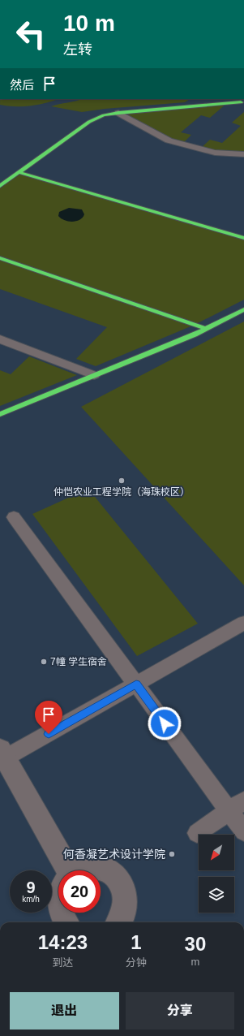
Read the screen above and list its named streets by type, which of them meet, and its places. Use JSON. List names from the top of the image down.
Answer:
{
  "places": ["仲恺农业工程学院（海珠校区）", "7幢 学生宿舍", "何香凝艺术设计学院"],
  "north": "bottom left",
  "page": {
    "turn": ["10 m", "左转"],
    "then": "然后",
    "speed": "9 km/h",
    "limit": "20",
    "eta": [
      "14:23",
      "到达",
      "1",
      "分钟",
      "30",
      "m"
    ],
    "buttons": ["退出", "分享"]
  }
}
